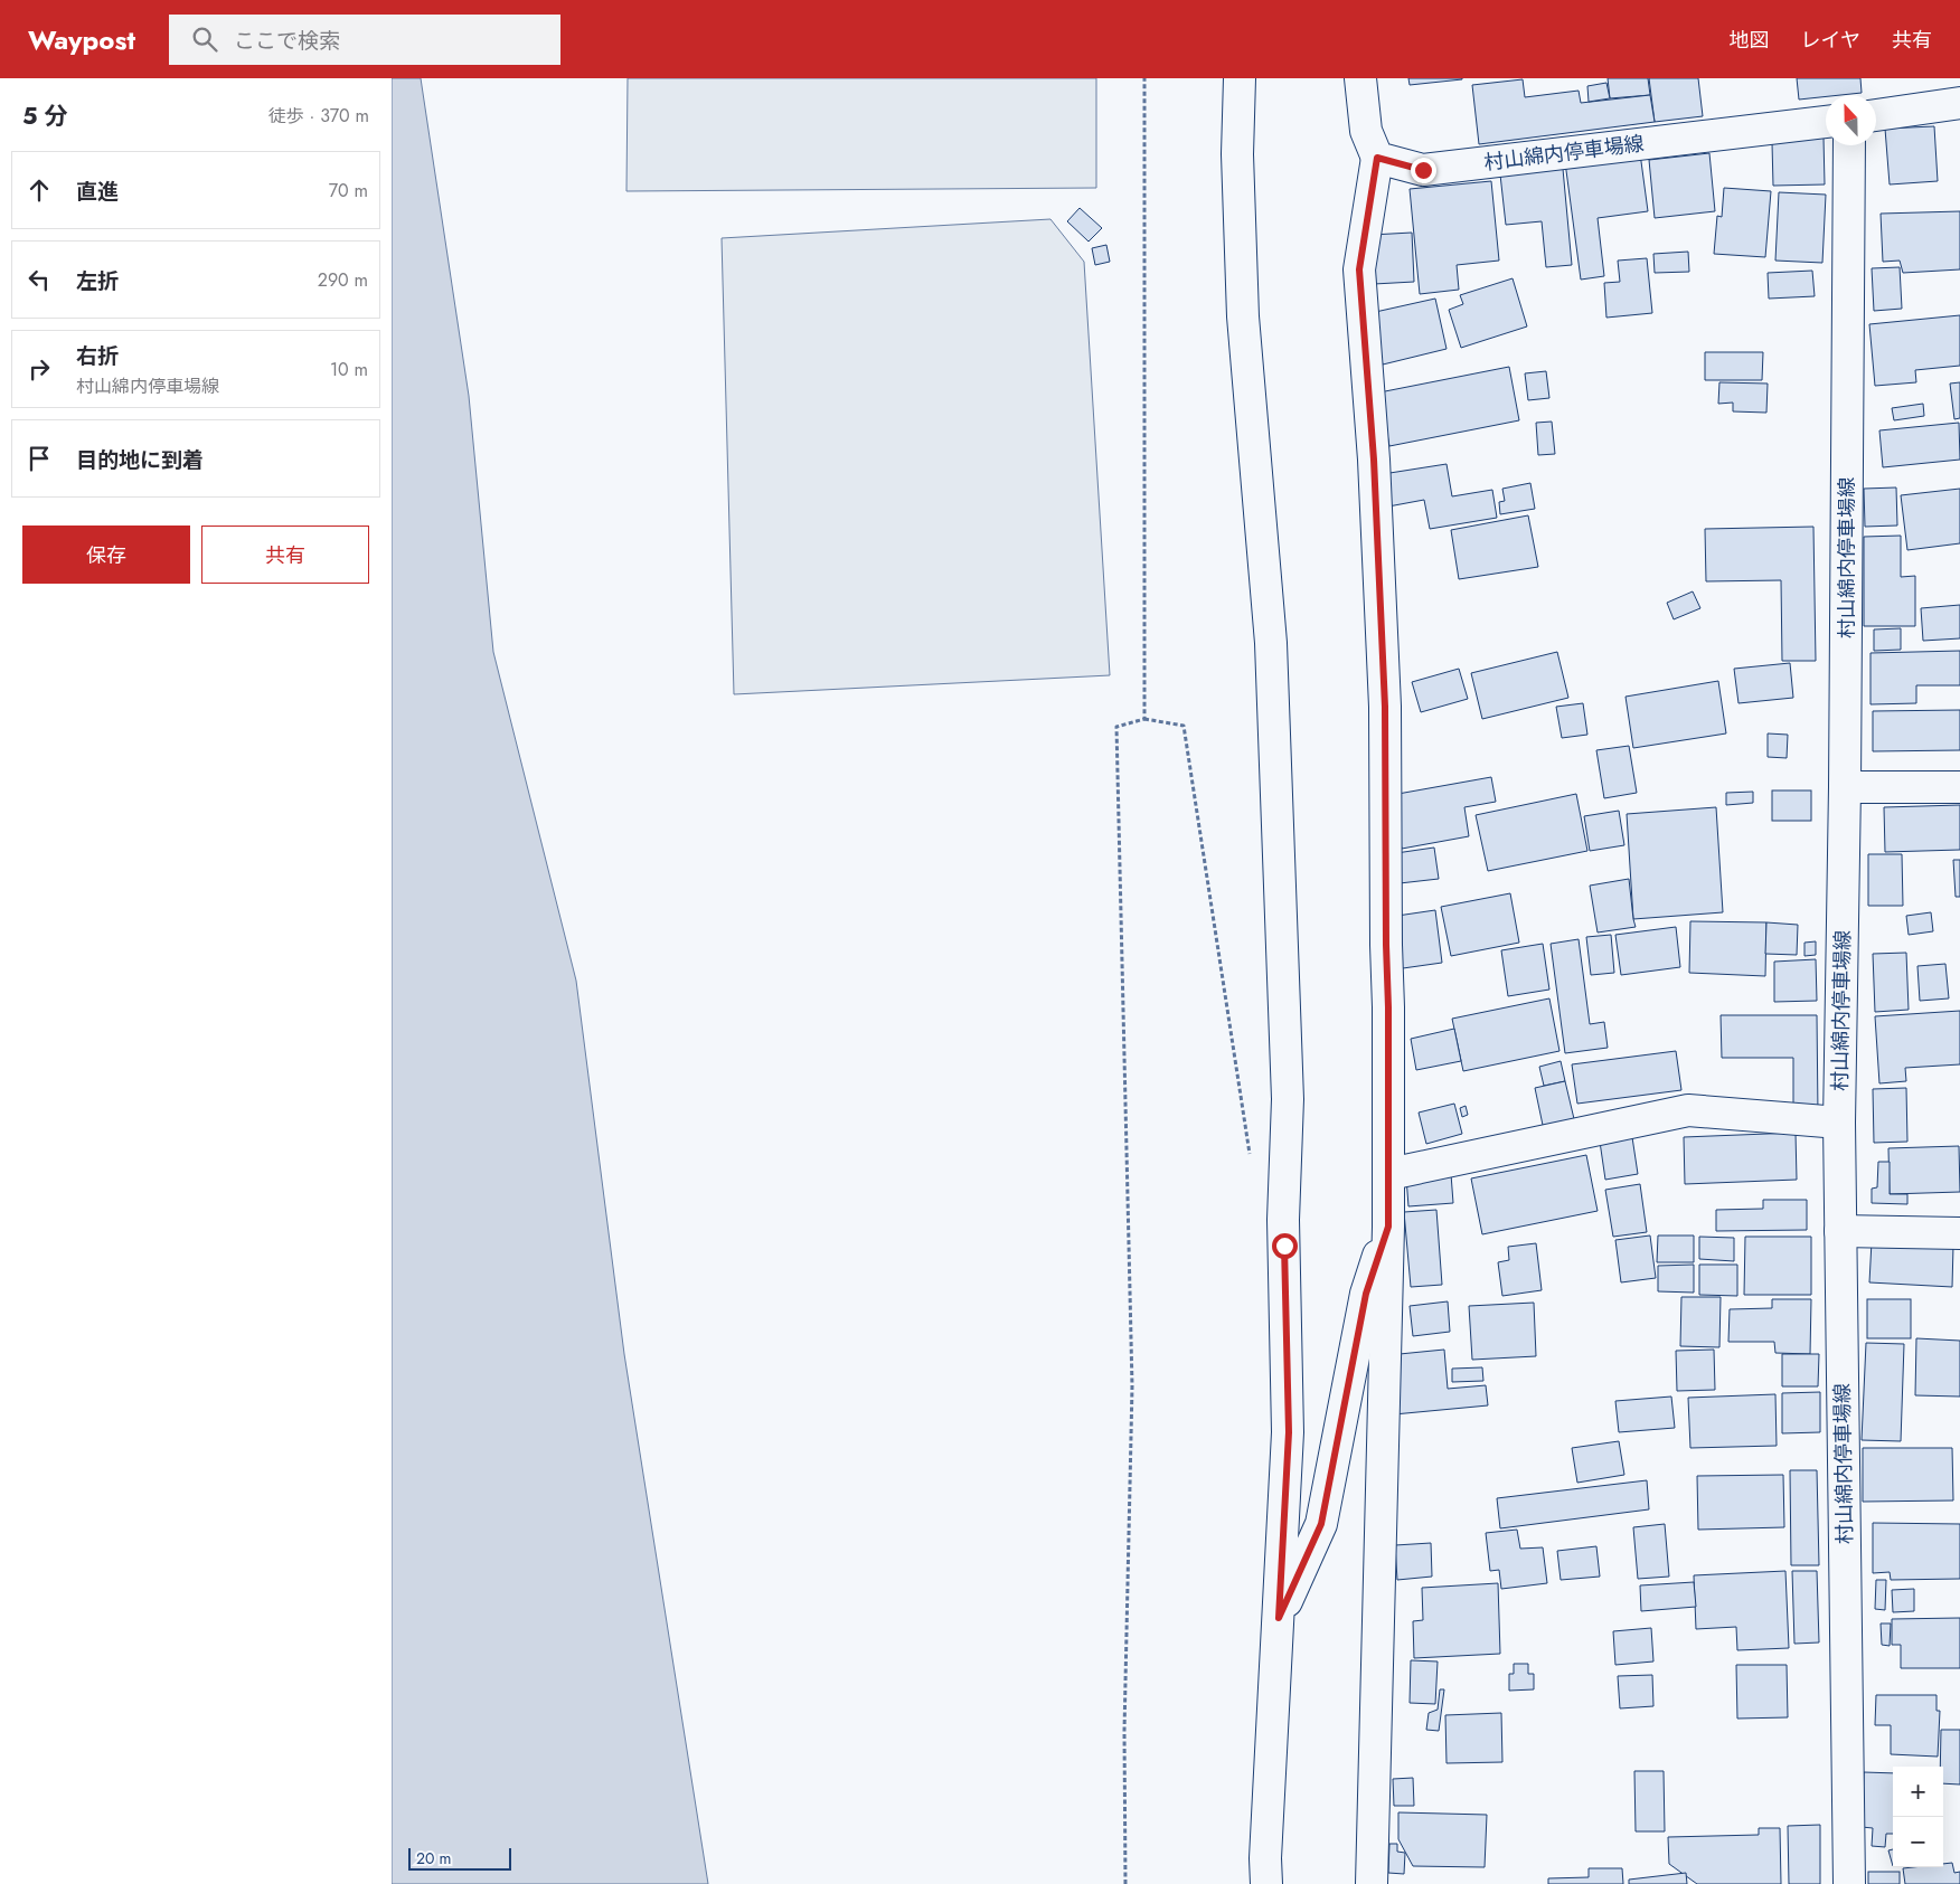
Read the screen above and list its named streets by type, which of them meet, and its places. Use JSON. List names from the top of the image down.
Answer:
{
  "streets": {
    "street": ["村山綿内停車場線"]
  },
  "scale_bar": "20 m",
  "north": "top",
  "page": {
    "header": "Waypost",
    "search": "ここで検索",
    "nav": ["地図", "レイヤ", "共有"],
    "heading": ["5 分", "徒歩 · 370 m"],
    "list": [
      ["直進", "70 m"],
      ["左折", "290 m"],
      ["右折", "村山綿内停車場線", "10 m"],
      "目的地に到着"
    ],
    "buttons": ["保存", "共有"],
    "map_buttons": ["+", "−"],
    "scale": "20 m"
  }
}
